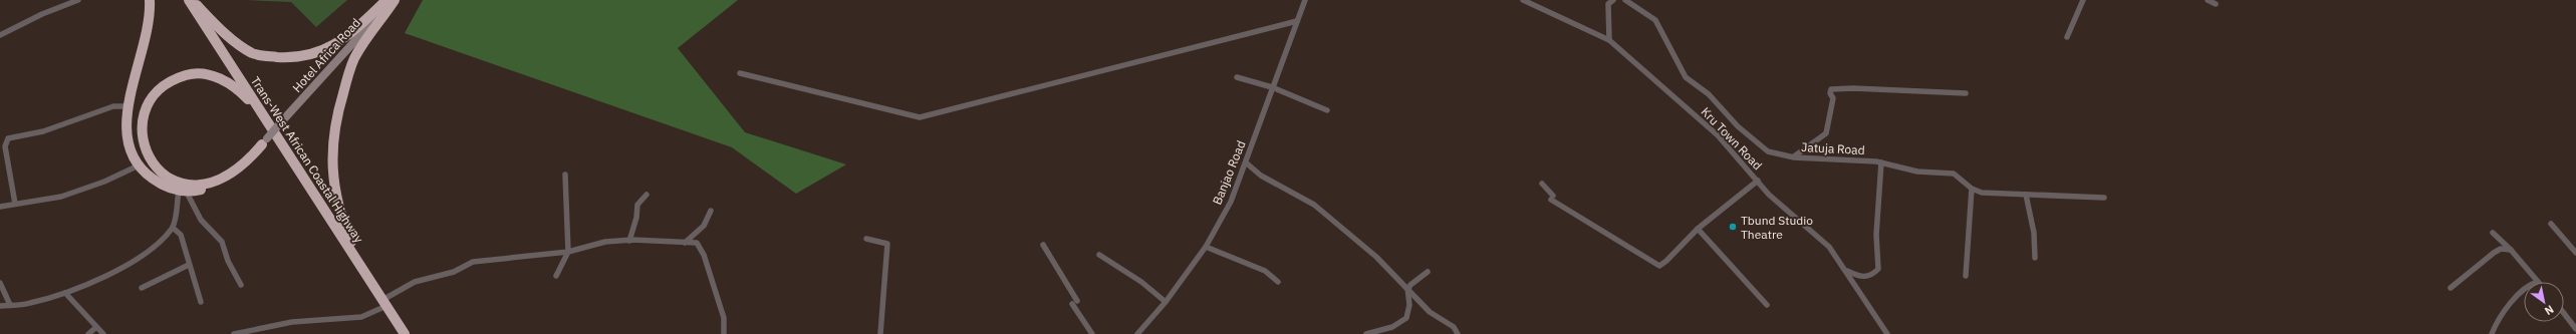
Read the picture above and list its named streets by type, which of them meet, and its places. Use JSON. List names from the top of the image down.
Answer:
{
  "streets": {
    "highway": ["Trans-West African Coastal Highway"],
    "street": [
      "Hotel Africa Road",
      "Kru Town Road",
      "Jatuja Road",
      "Banjao Road"
    ]
  },
  "places": ["Tbund Studio Theatre"],
  "north": "bottom right"
}
